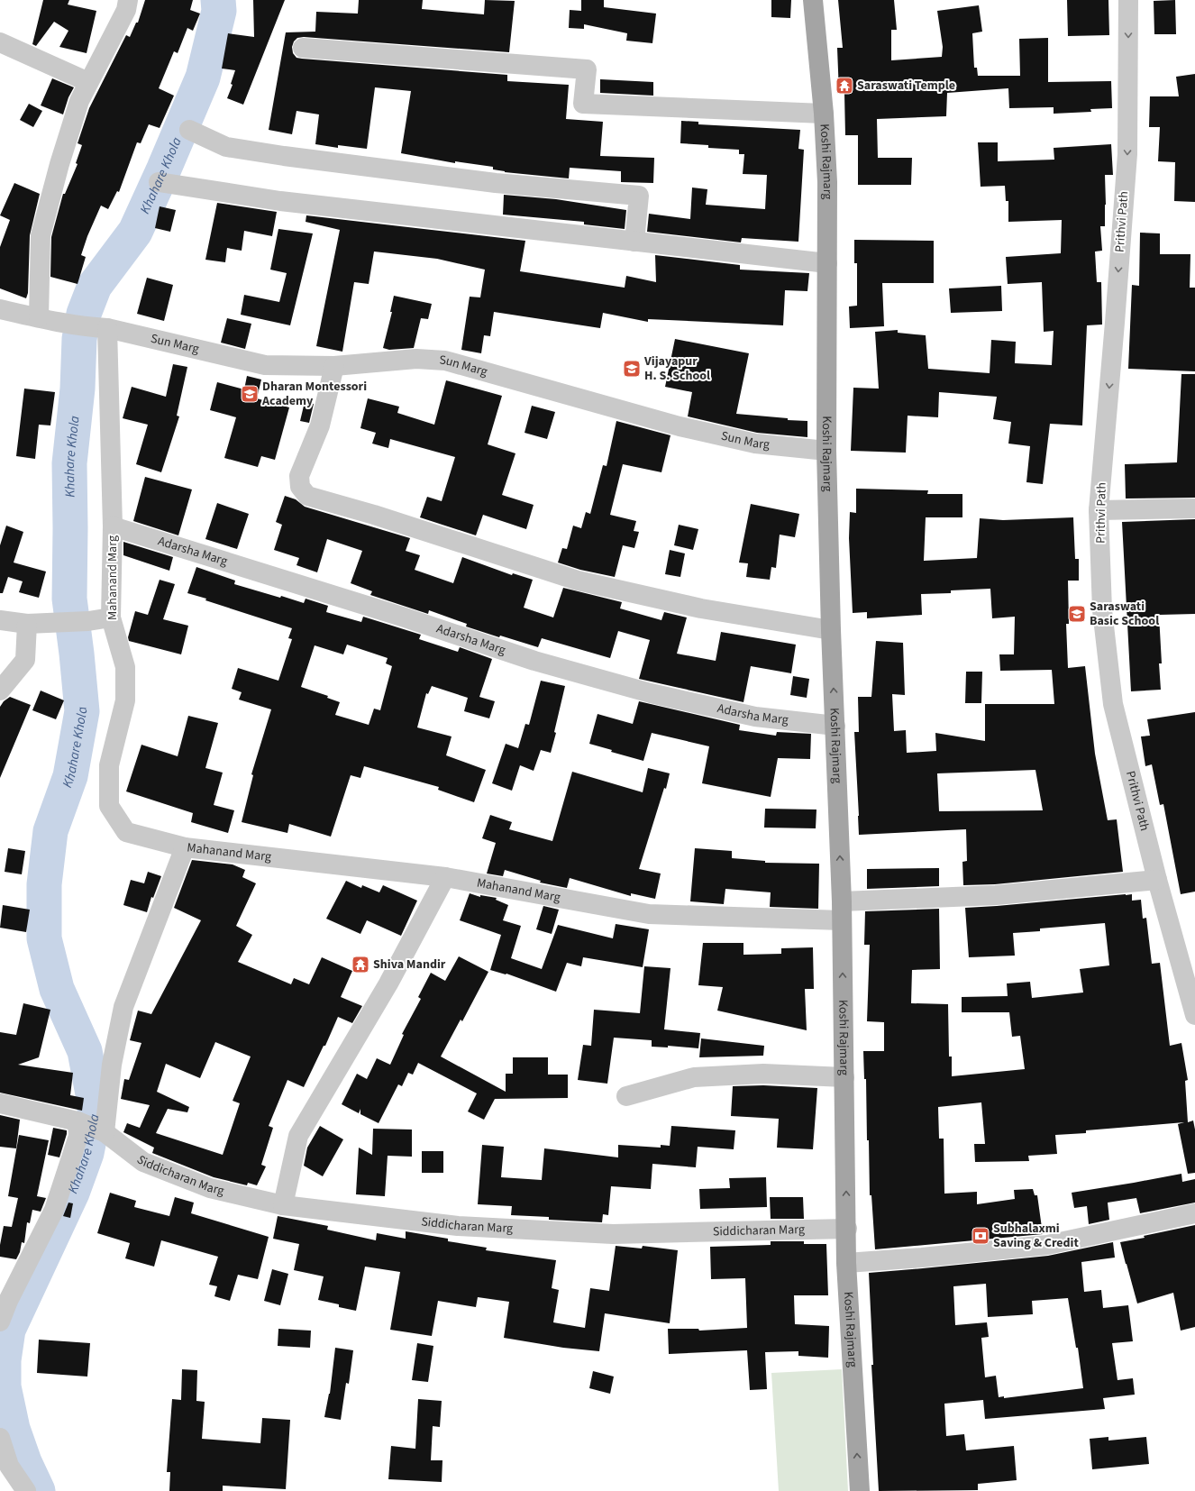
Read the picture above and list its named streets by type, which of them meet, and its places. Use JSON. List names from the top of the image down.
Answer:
{
  "streets": {
    "main road": ["Koshi Rajmarg"],
    "street": [
      "Prithvi Path",
      "Sun Marg",
      "Adarsha Marg",
      "Mahanand Marg",
      "Siddicharan Marg"
    ]
  },
  "crossings": [
    ["Koshi Rajmarg", "Sun Marg"],
    ["Koshi Rajmarg", "Adarsha Marg"],
    ["Koshi Rajmarg", "Mahanand Marg"],
    ["Koshi Rajmarg", "Siddicharan Marg"],
    ["Sun Marg", "Mahanand Marg"],
    ["Adarsha Marg", "Mahanand Marg"]
  ],
  "one_way": ["Koshi Rajmarg", "Prithvi Path"],
  "water": ["Khahare Khola"],
  "places": {
    "temple": ["Saraswati Temple", "Shiva Mandir"],
    "school or university": ["Vijayapur H. S. School", "Dharan Montessori Academy", "Saraswati Basic School"],
    "bank": ["Subhalaxmi Saving & Credit"]
  }
}
